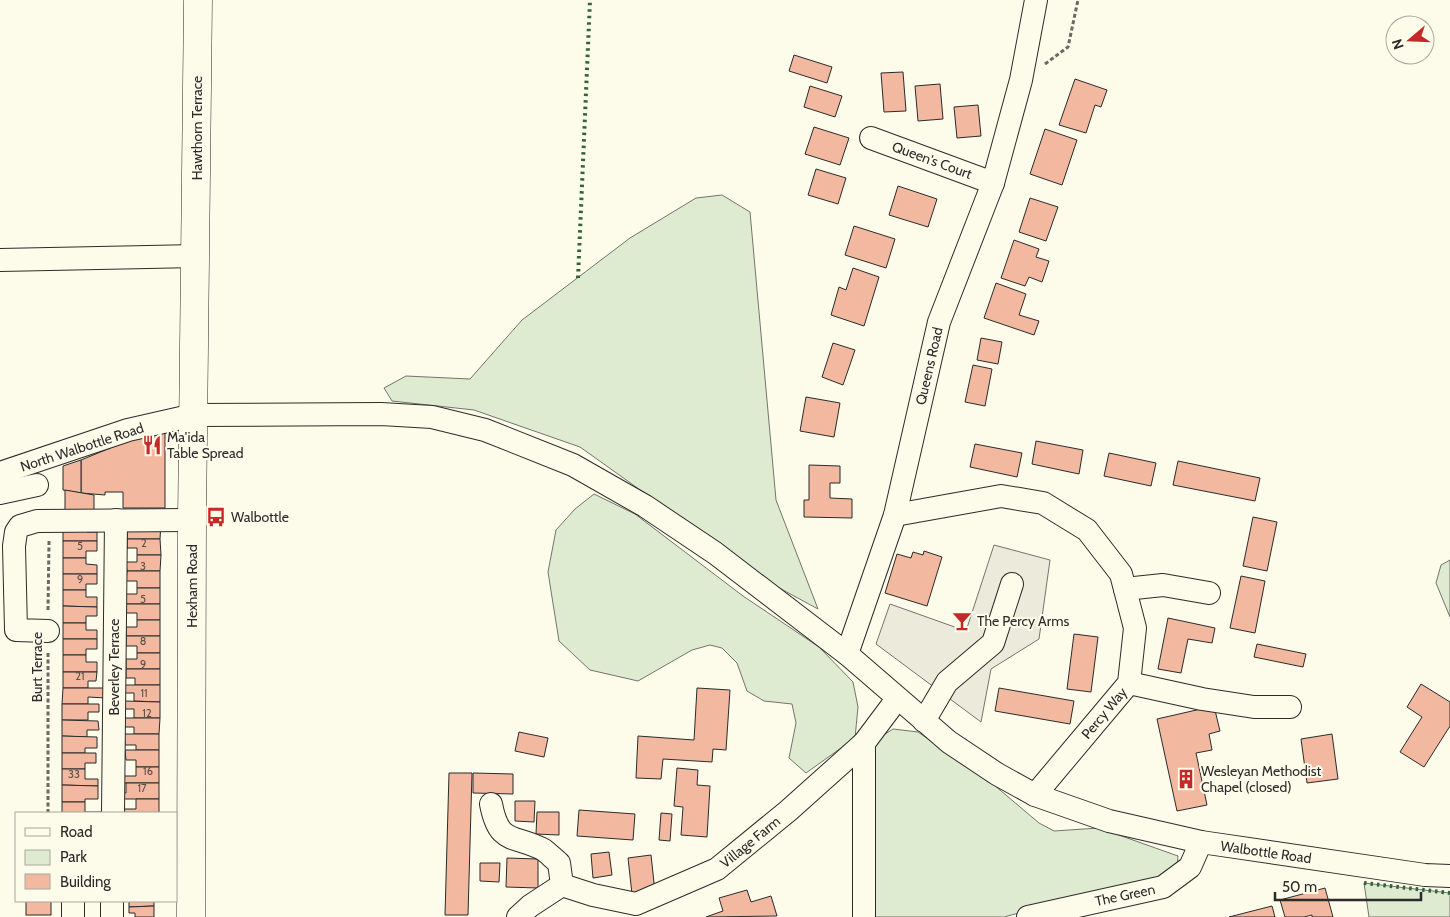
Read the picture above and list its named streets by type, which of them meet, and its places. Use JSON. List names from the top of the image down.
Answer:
{
  "streets": {
    "main road": ["Hawthorn Terrace", "Hexham Road"],
    "street": [
      "Queen's Court",
      "Queens Road",
      "North Walbottle Road",
      "Beverley Terrace",
      "Percy Way",
      "Village Farm",
      "Walbottle Road",
      "The Green"
    ],
    "path": ["Burt Terrace"]
  },
  "crossings": [
    ["Hawthorn Terrace", "Hexham Road"],
    ["Queen's Court", "Queens Road"],
    ["Queens Road", "North Walbottle Road"],
    ["Queens Road", "Percy Way"],
    ["Queens Road", "Walbottle Road"],
    ["North Walbottle Road", "Hexham Road"],
    ["North Walbottle Road", "Walbottle Road"],
    ["Percy Way", "Walbottle Road"],
    ["Village Farm", "Walbottle Road"],
    ["Walbottle Road", "The Green"]
  ],
  "places": {
    "restaurant": ["Ma'ida Table Spread"],
    "bus stop": ["Walbottle"],
    "bar": ["The Percy Arms"],
    "building": ["Wesleyan Methodist Chapel (closed)"]
  },
  "house_numbers": [
    "2",
    "5",
    "3",
    "9",
    "5",
    "8",
    "9",
    "21",
    "11",
    "12",
    "16",
    "33",
    "17"
  ],
  "legend": ["Road", "Park", "Building"],
  "scale_bar": "50 m",
  "north": "left"
}
